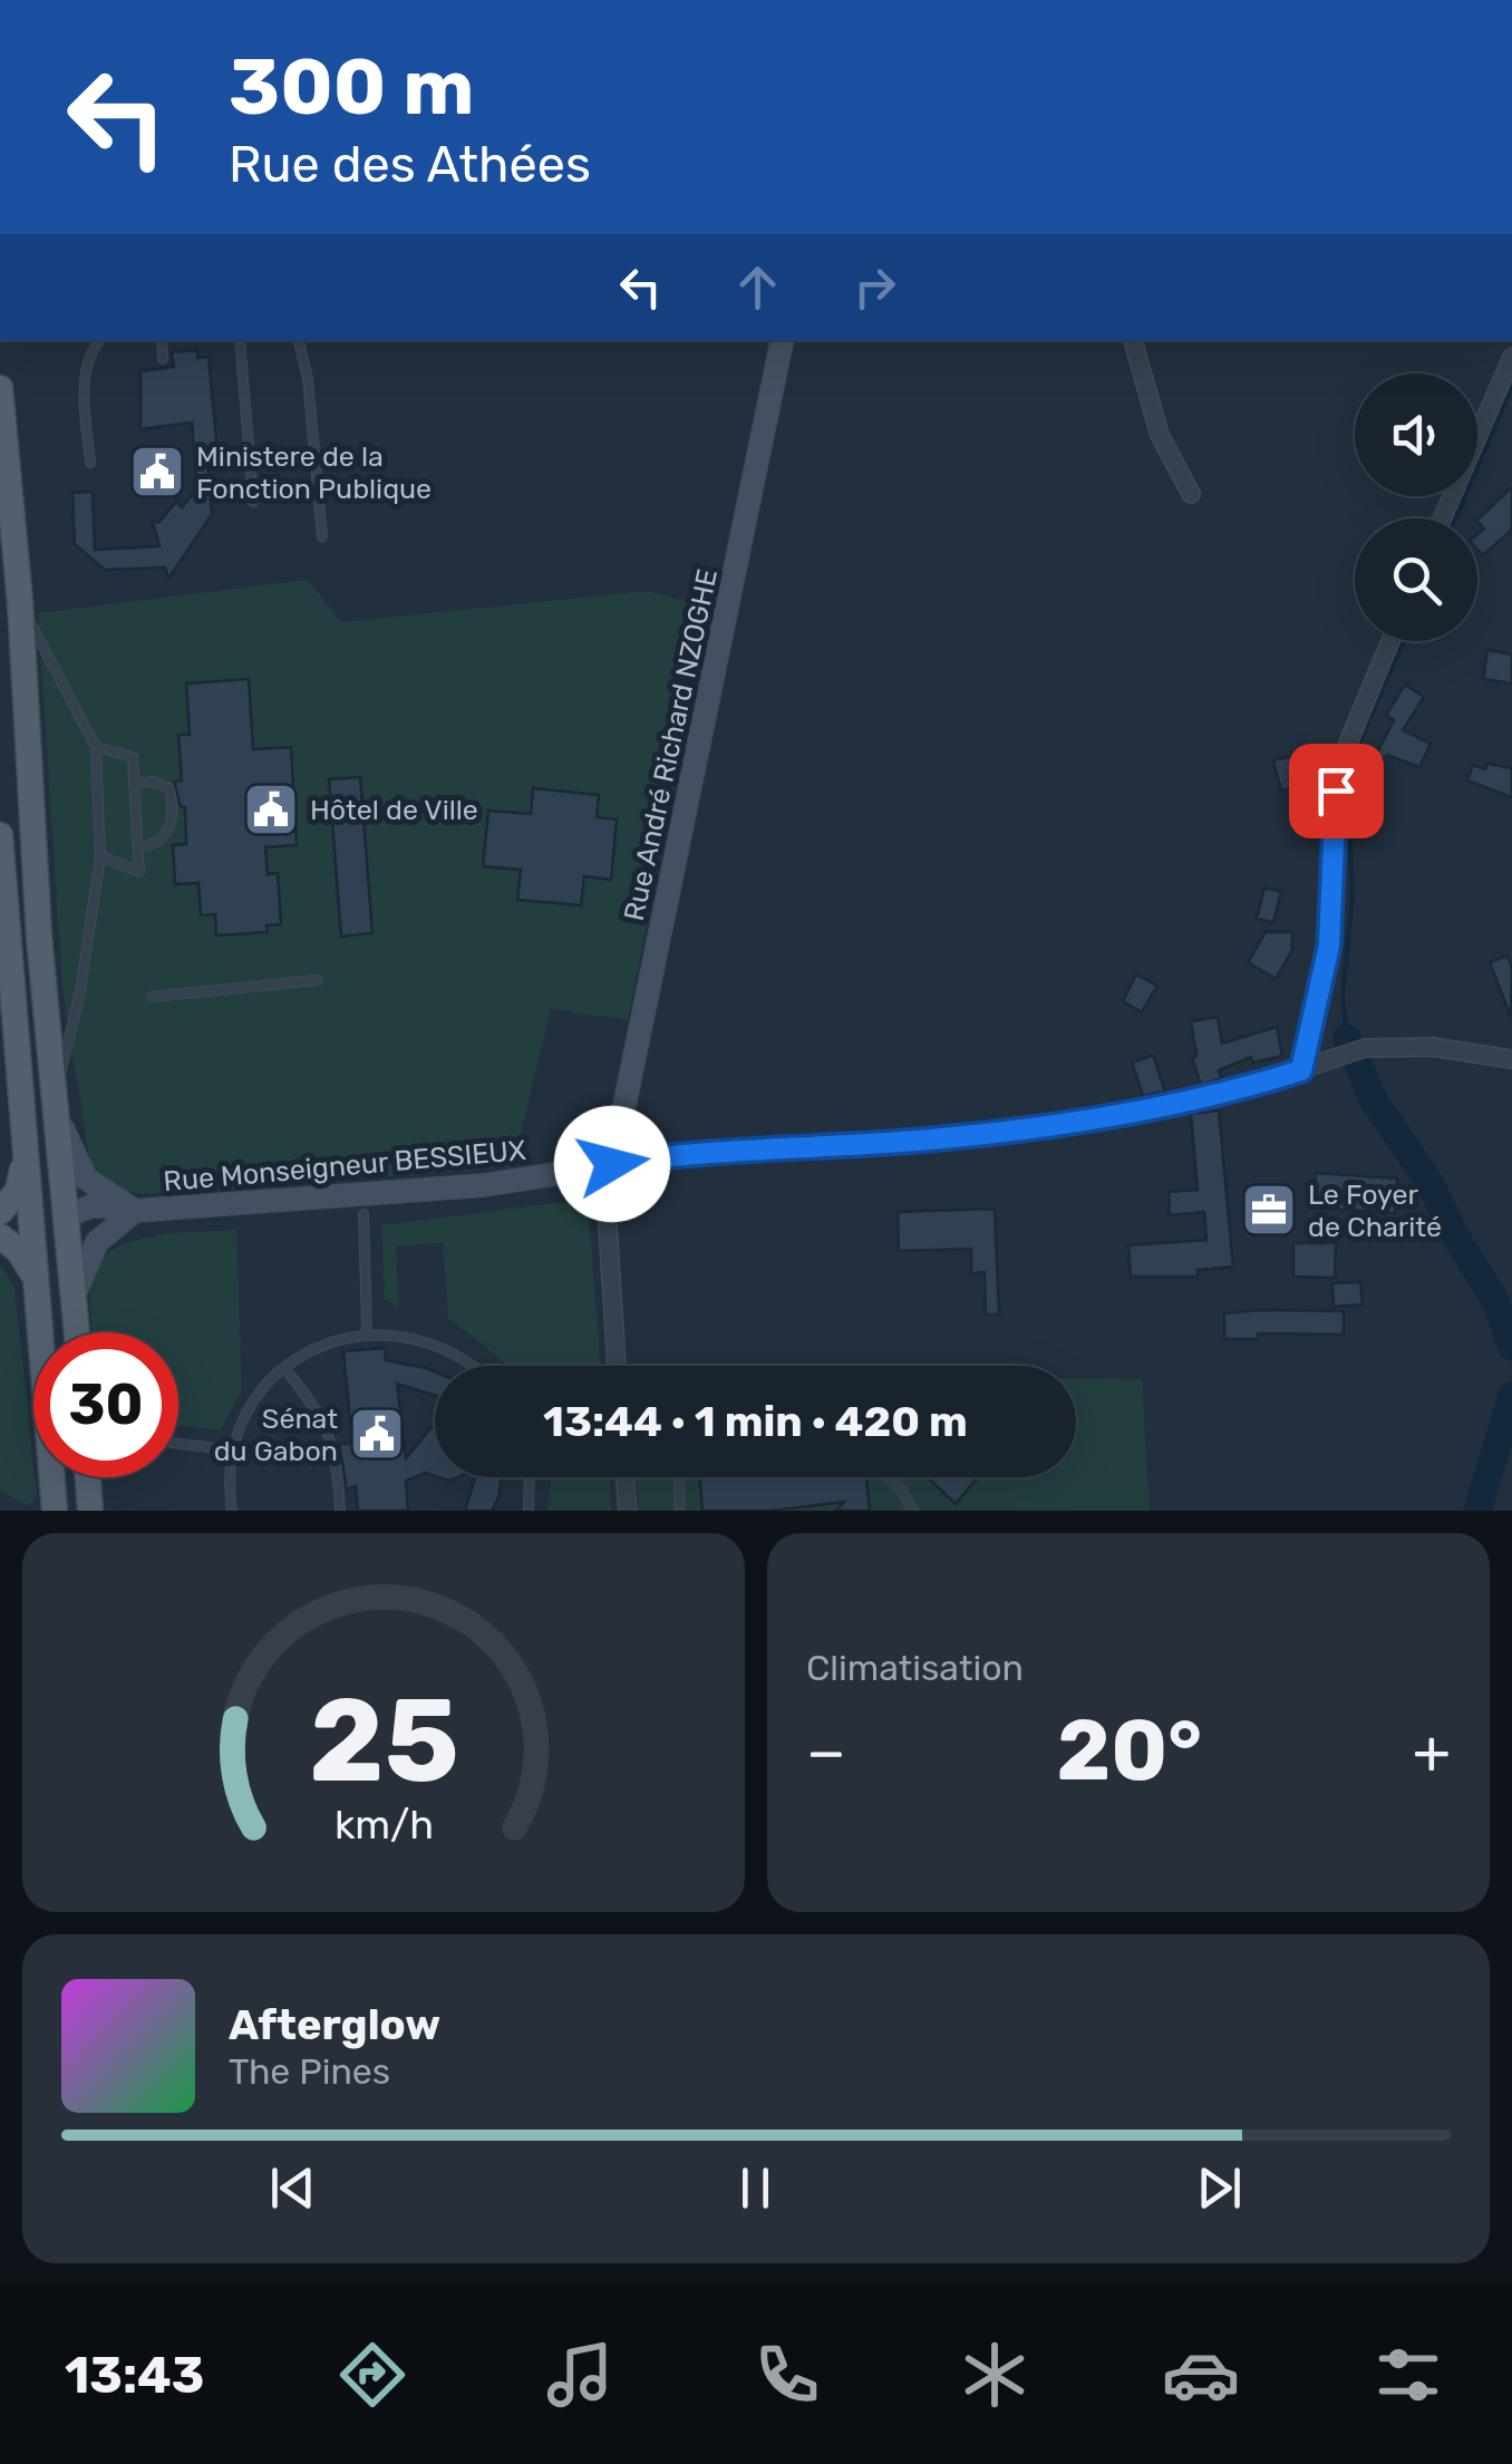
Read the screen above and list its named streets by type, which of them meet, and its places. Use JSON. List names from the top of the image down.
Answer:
{
  "streets": {
    "street": ["Rue André Richard NZOGHE", "Rue Monseigneur BESSIEUX"]
  },
  "crossings": [
    ["Rue André Richard NZOGHE", "Rue Monseigneur BESSIEUX"]
  ],
  "places": {
    "public building": ["Ministere de la Fonction Publique", "Hôtel de Ville", "Sénat du Gabon"],
    "office": ["Le Foyer de Charité"]
  },
  "page": {
    "turn": ["300 m", "Rue des Athées"],
    "limit": "30",
    "trip": "13:44 · 1 min · 420 m",
    "tile": "Climatisation",
    "heat": ["−", "20°", "+"],
    "song": ["Afterglow", "The Pines"],
    "tabs": "13:43",
    "gauge": ["25", "km/h"]
  }
}
